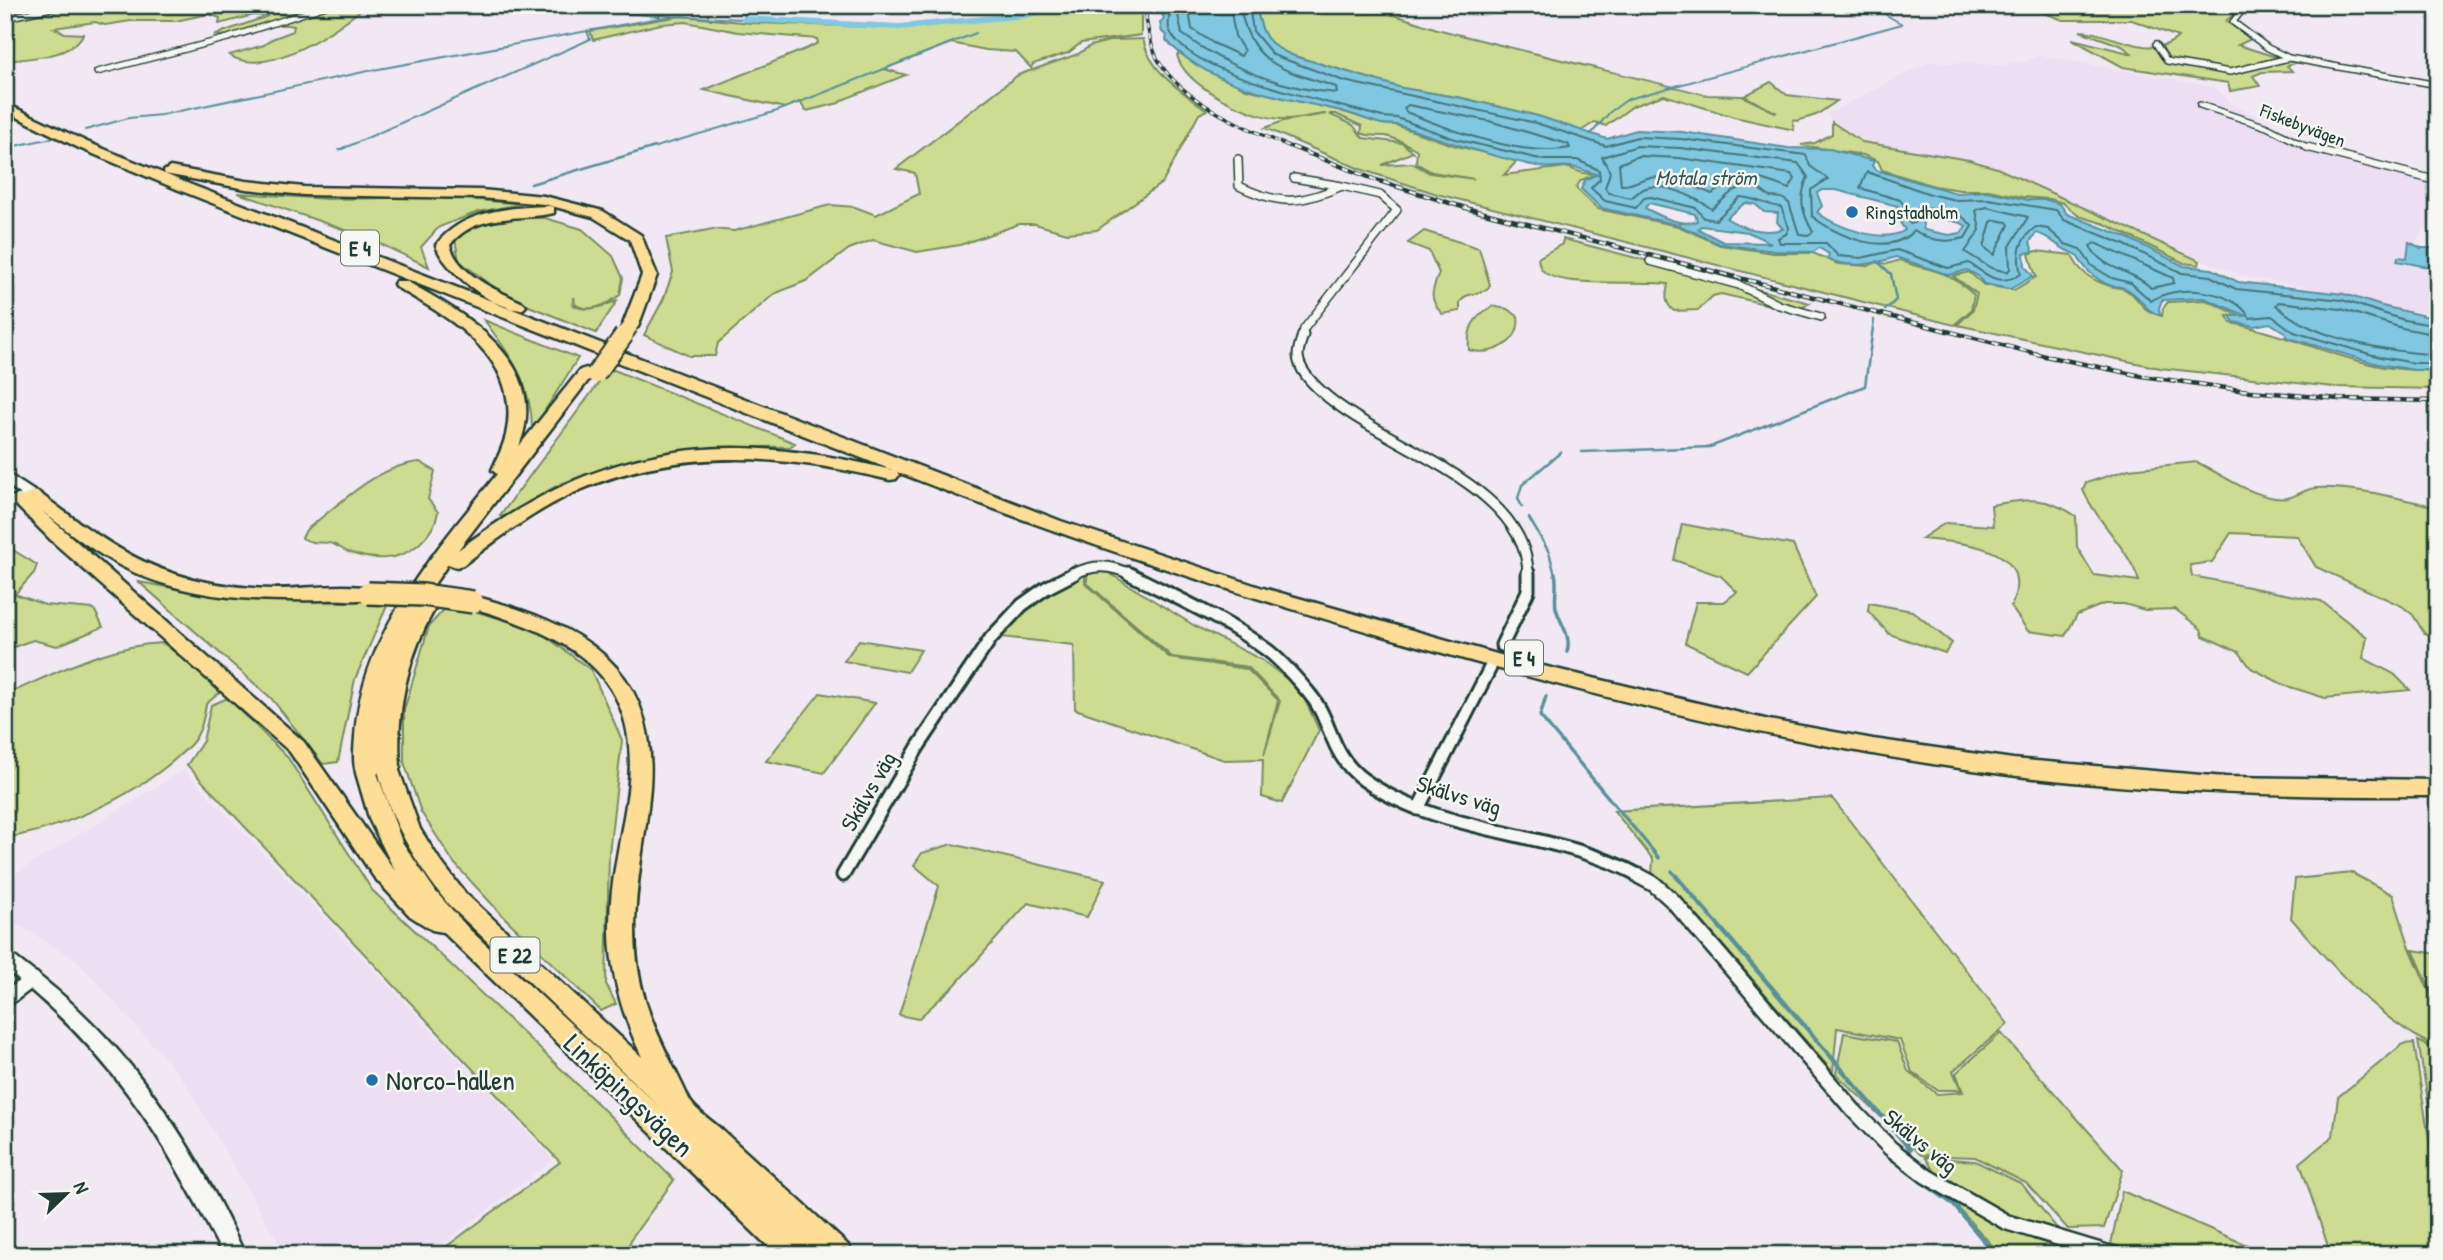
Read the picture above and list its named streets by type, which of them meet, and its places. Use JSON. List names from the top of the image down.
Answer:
{
  "streets": {
    "highway": ["E 4", "E 22", "Linköpingsvägen"],
    "street": ["Fiskebyvägen", "Skälvs väg"]
  },
  "crossings": [
    ["E 22", "Linköpingsvägen"]
  ],
  "water": ["Motala ström"],
  "places": ["Ringstadholm", "Norco-hallen"],
  "north": "top right"
}
